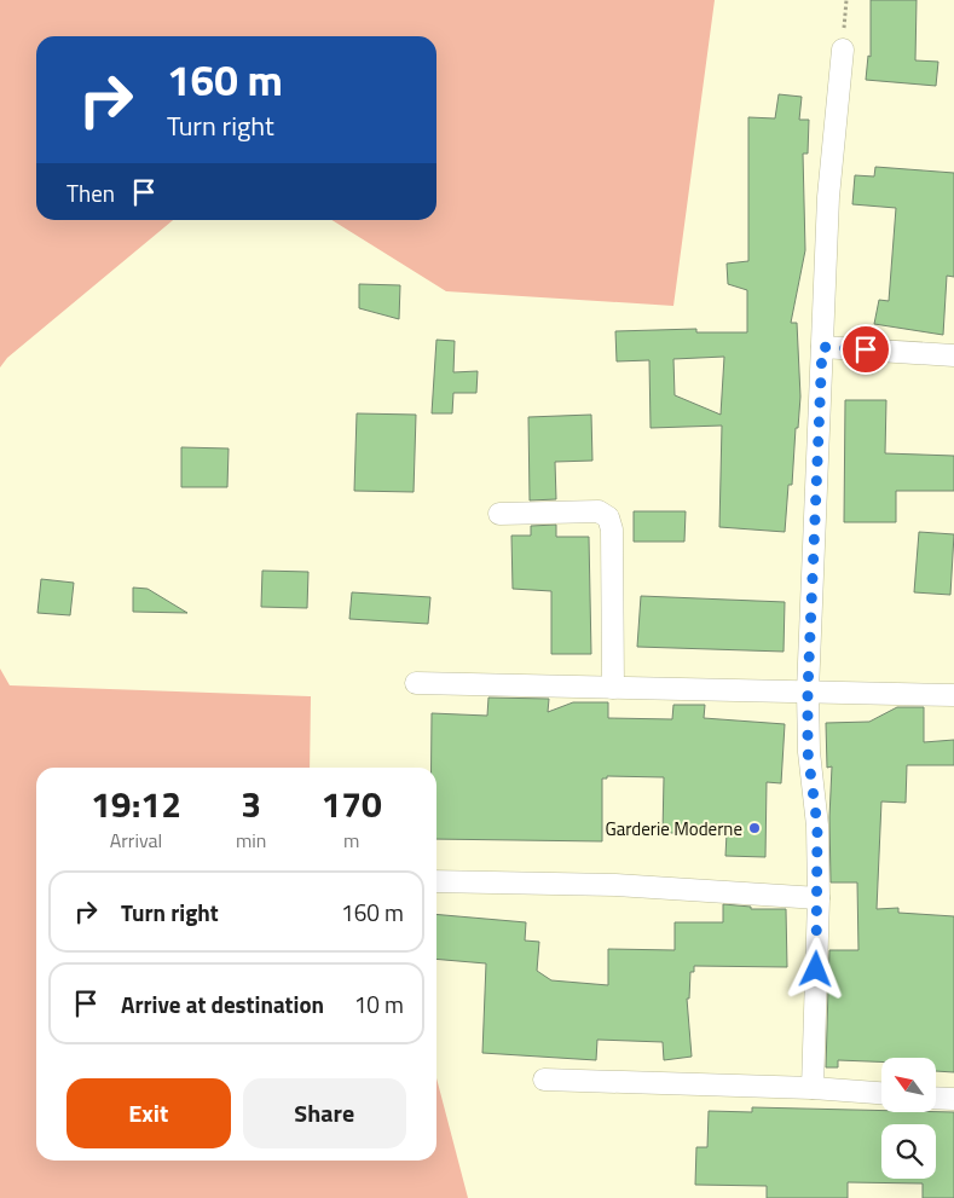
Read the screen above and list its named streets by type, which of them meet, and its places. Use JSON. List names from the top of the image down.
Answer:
{
  "places": ["Garderie Moderne"],
  "north": "top left",
  "page": {
    "turn": ["160 m", "Turn right"],
    "then": "Then",
    "eta": [
      "19:12",
      "Arrival",
      "3",
      "min",
      "170",
      "m"
    ],
    "list": [
      {
        "name": "Turn right",
        "value": "160 m"
      },
      {
        "name": "Arrive at destination",
        "value": "10 m"
      }
    ],
    "buttons": ["Exit", "Share"]
  }
}
